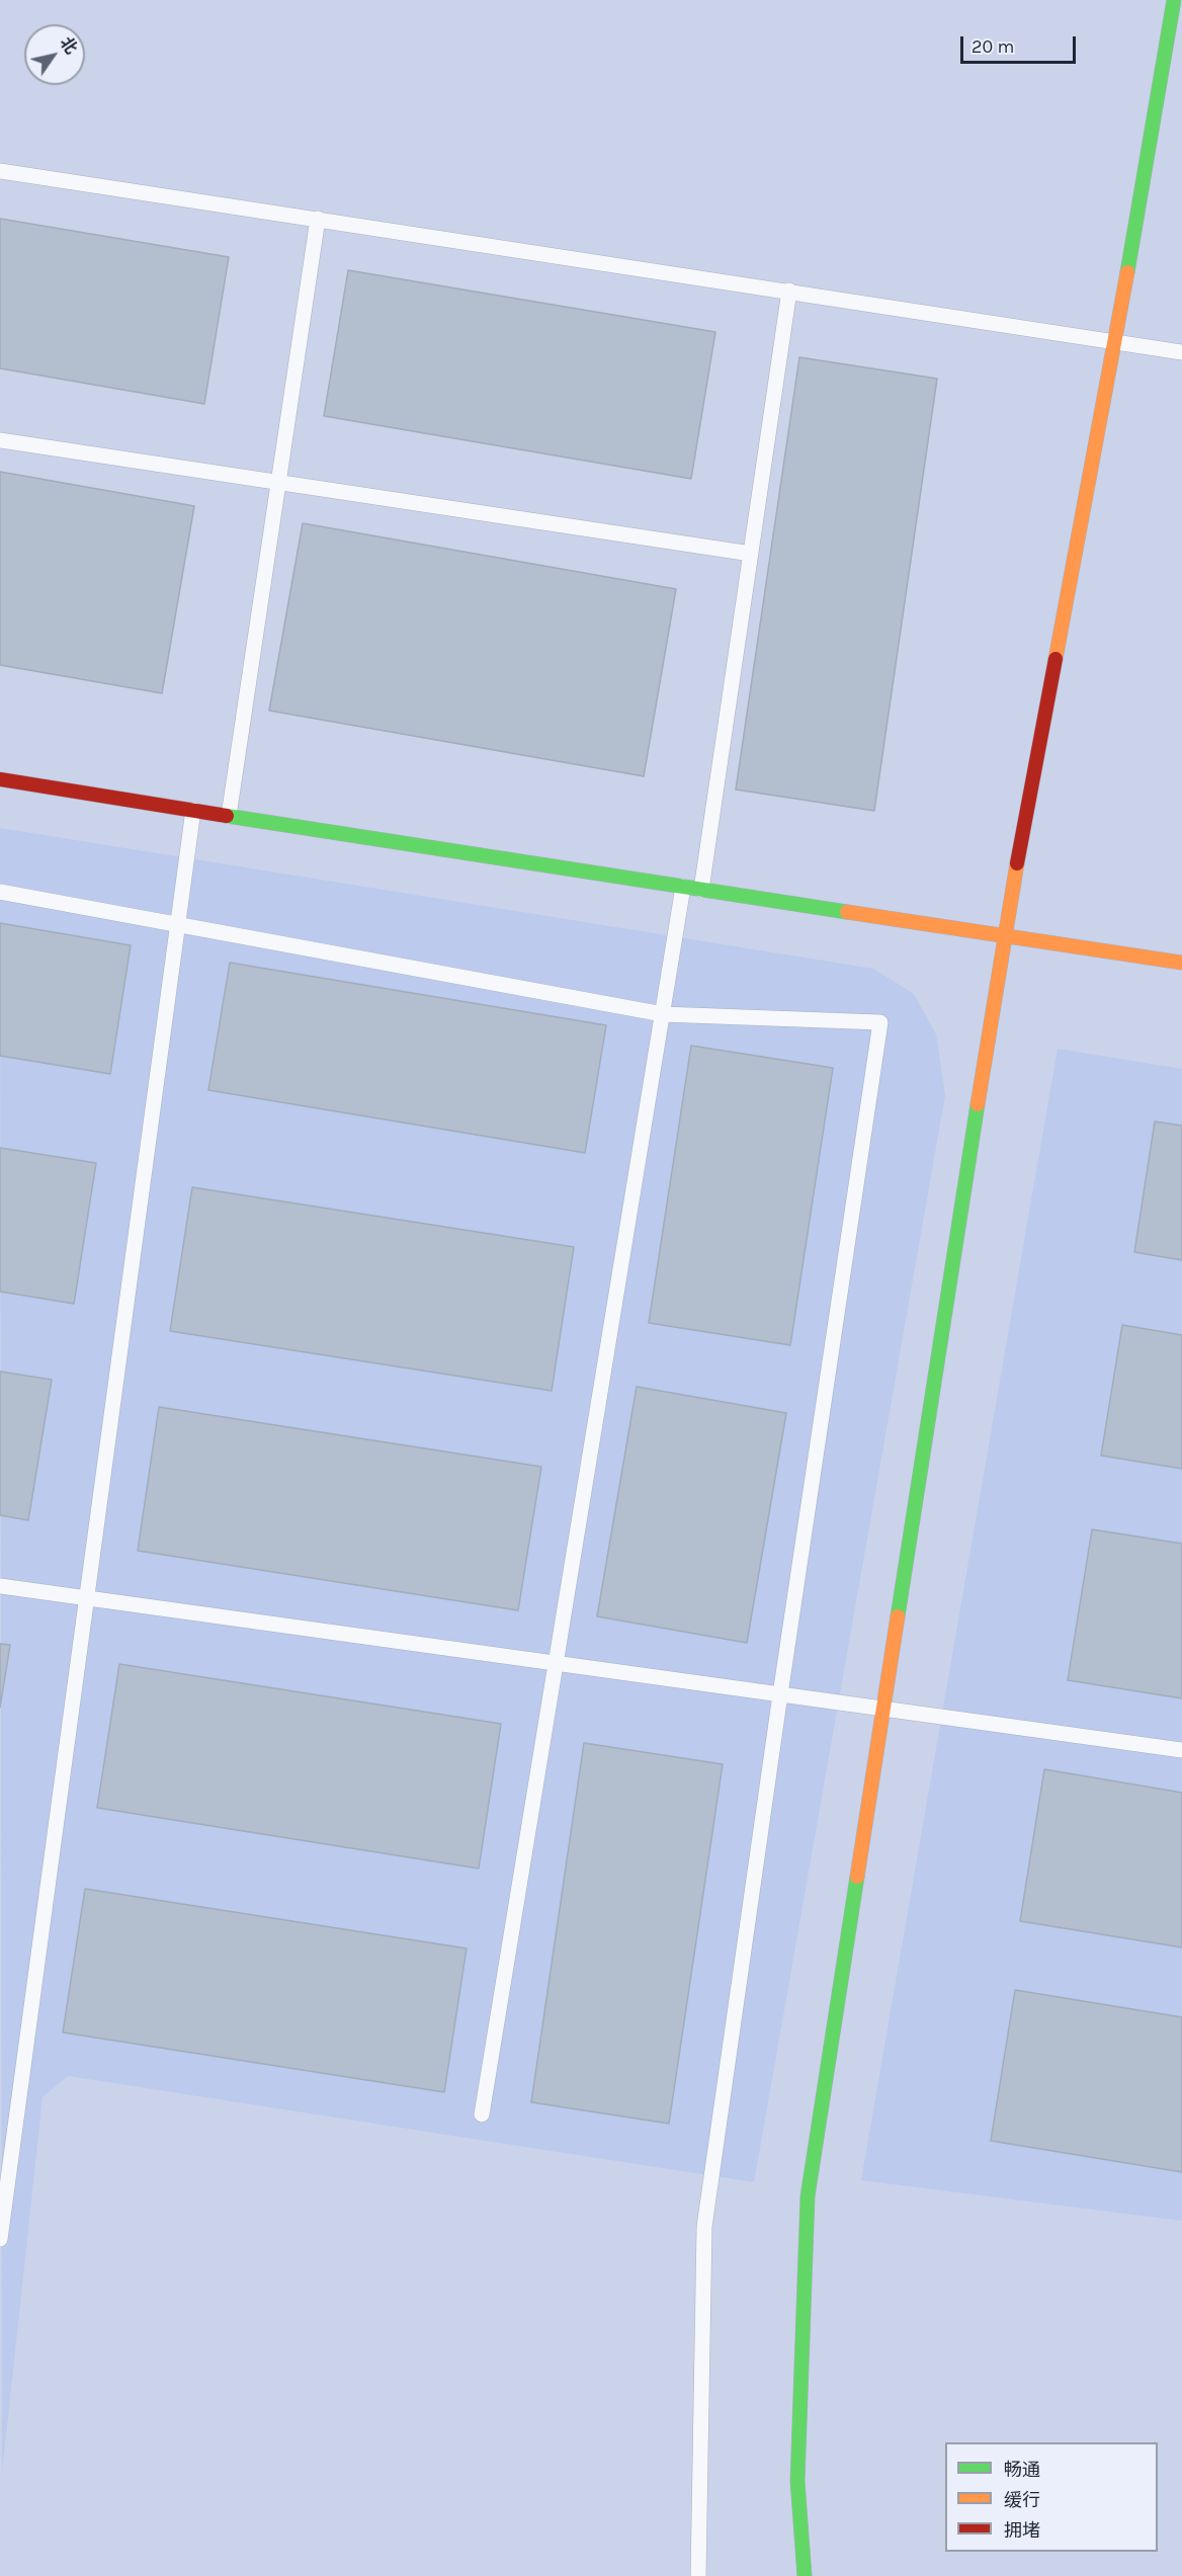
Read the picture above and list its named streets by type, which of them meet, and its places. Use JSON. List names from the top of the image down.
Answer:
{
  "legend": ["畅通", "缓行", "拥堵"],
  "scale_bar": "20 m",
  "north": "top right"
}
